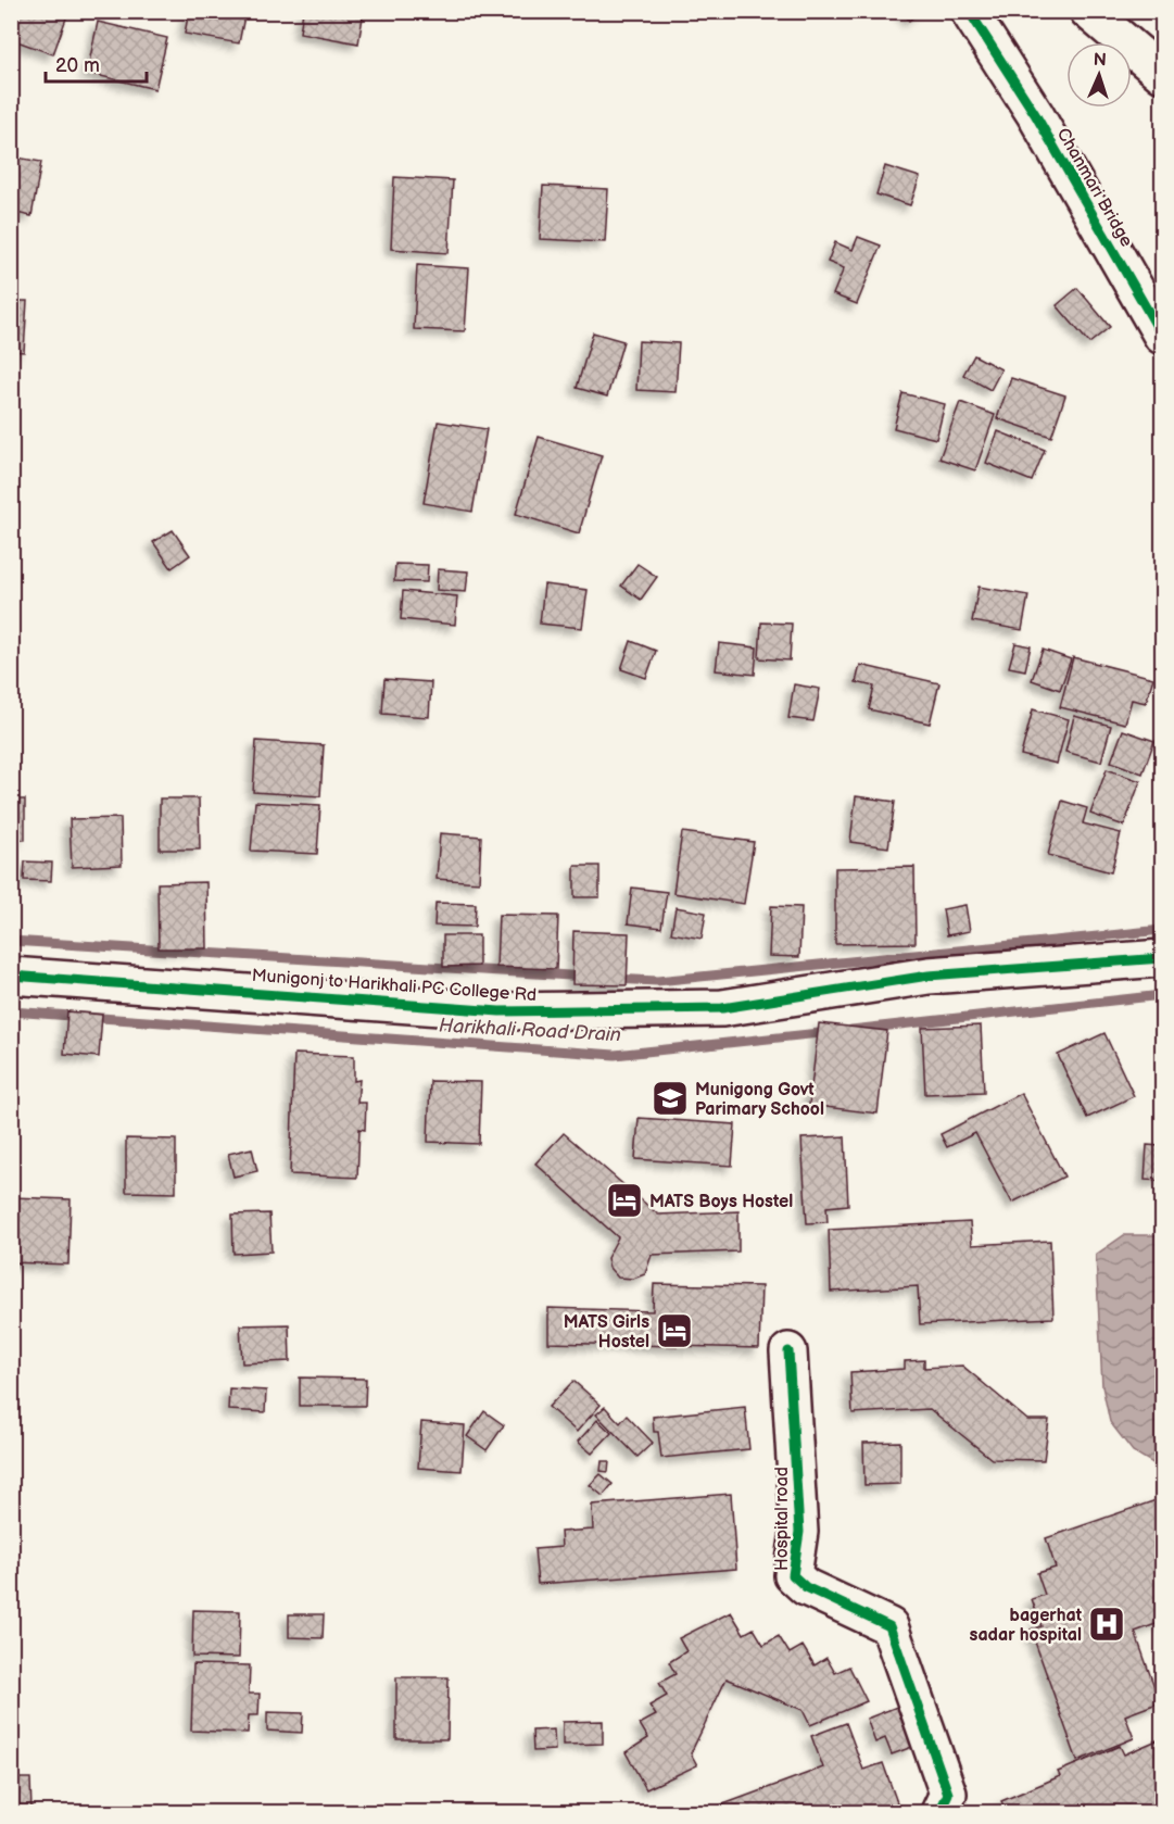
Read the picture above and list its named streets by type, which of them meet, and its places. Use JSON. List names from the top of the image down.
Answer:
{
  "streets": {
    "street": ["Chanmari Bridge", "Munigonj to Harikhali PC College Rd", "Hospital road"]
  },
  "water": ["Harikhali Road Drain"],
  "places": {
    "school or university": ["Munigong Govt Parimary School"],
    "hotel": ["MATS Boys Hostel", "MATS Girls Hostel"],
    "hospital": ["bagerhat sadar hospital"]
  },
  "scale_bar": "20 m",
  "north": "top"
}
